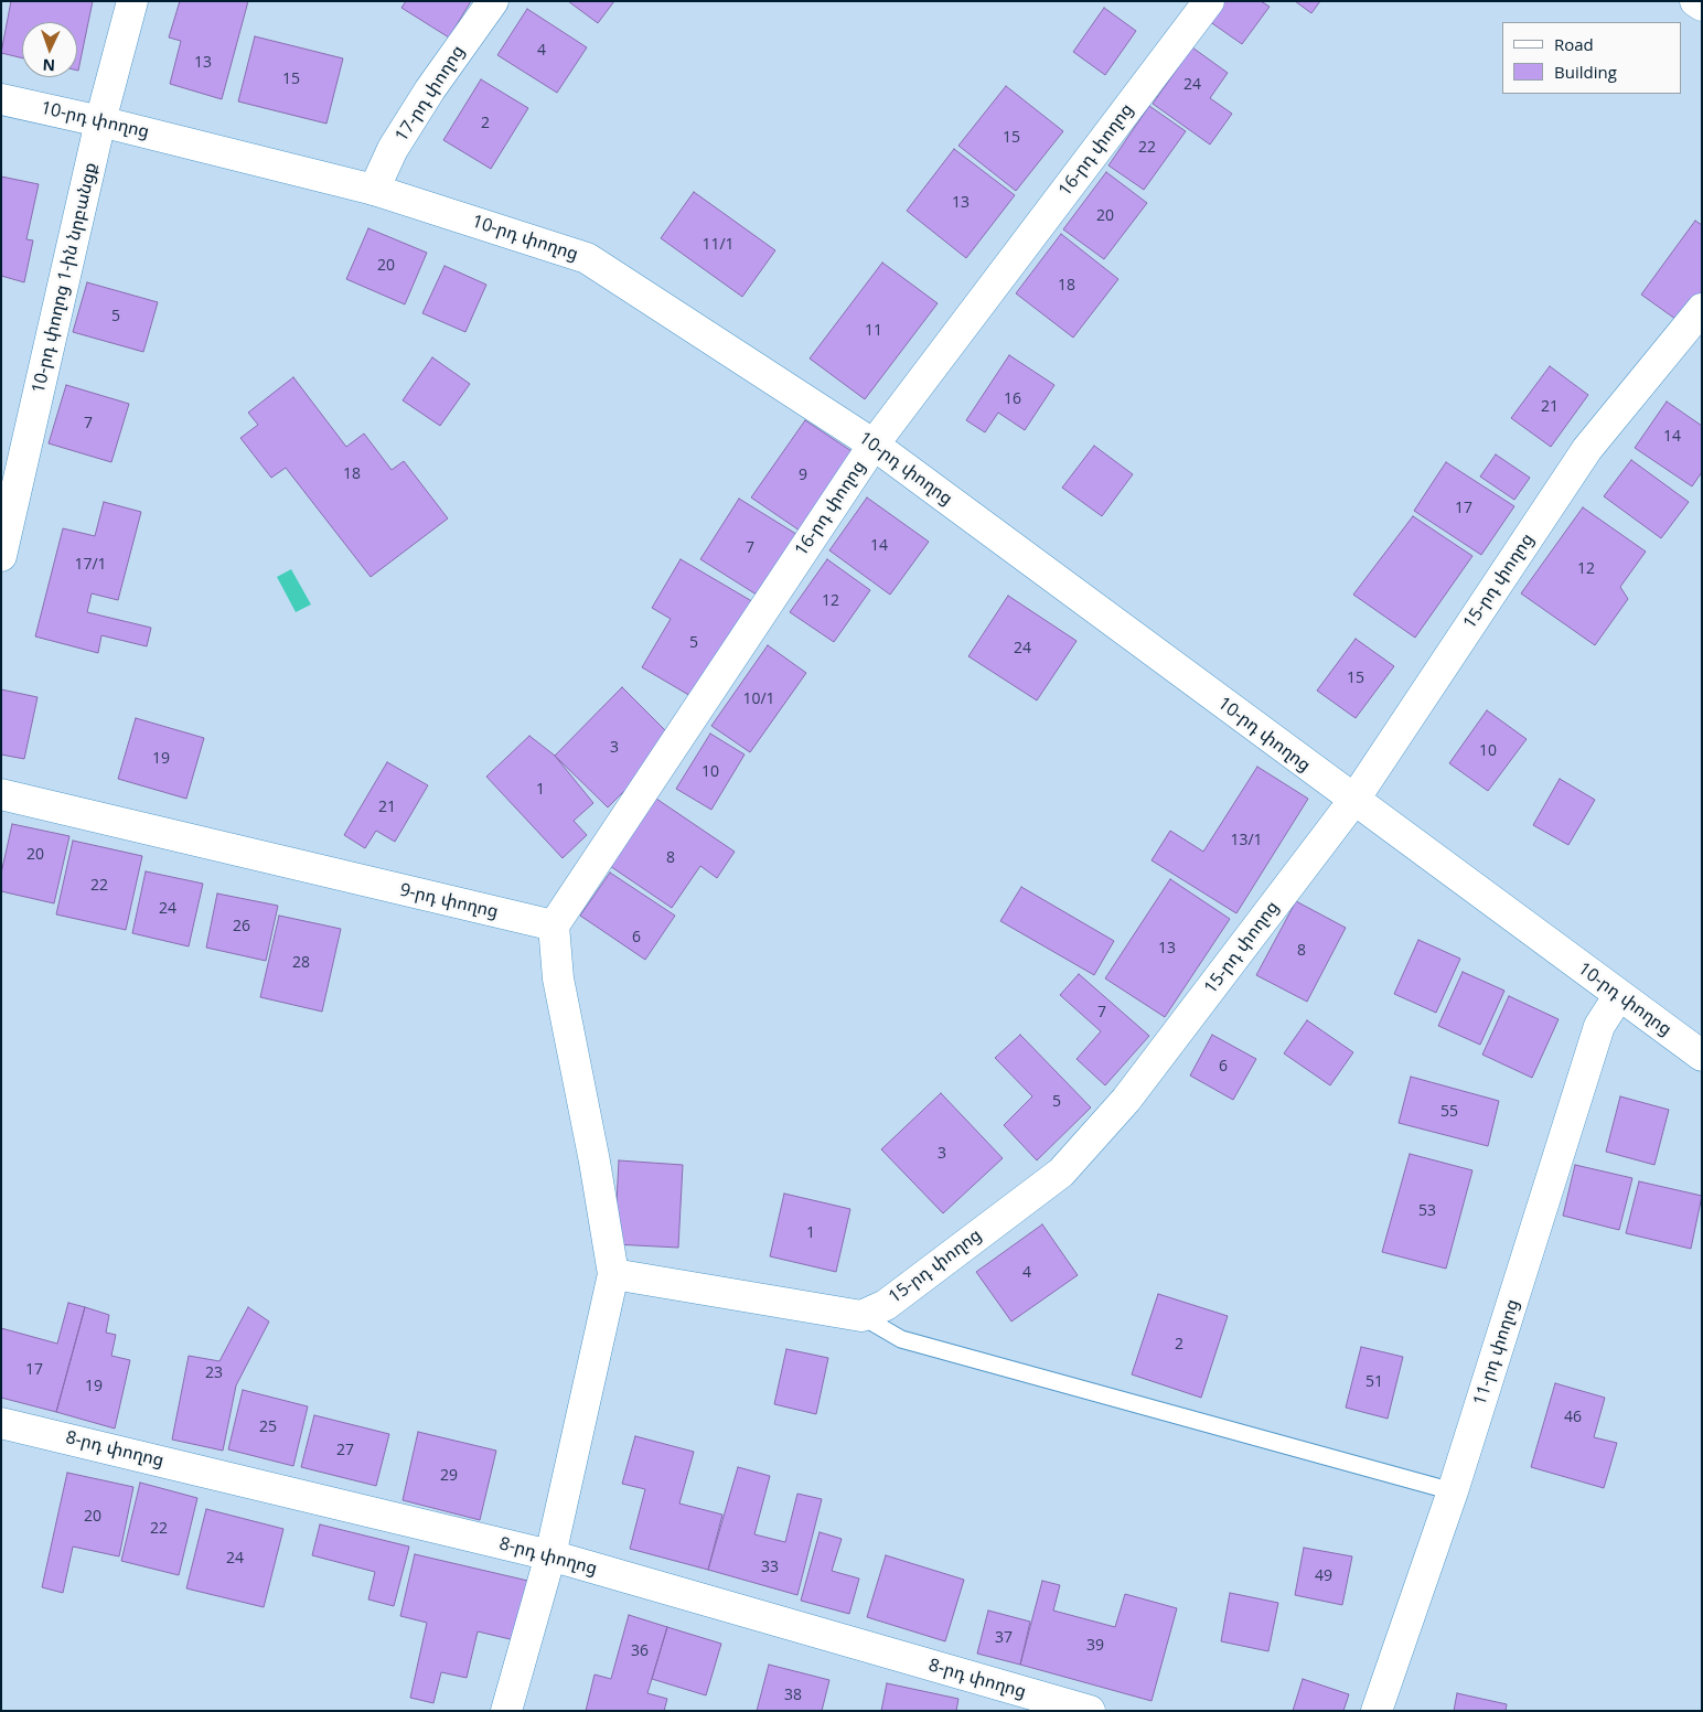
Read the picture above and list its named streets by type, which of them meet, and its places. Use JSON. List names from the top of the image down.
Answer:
{
  "streets": {
    "street": [
      "17-րդ փողոց",
      "10-րդ փողոց",
      "16-րդ փողոց",
      "10-րդ փողոց 1-ին նրբանցք",
      "15-րդ փողոց",
      "9-րդ փողոց",
      "11-րդ փողոց",
      "8-րդ փողոց"
    ]
  },
  "crossings": [
    ["17-րդ փողոց", "10-րդ փողոց"],
    ["10-րդ փողոց", "16-րդ փողոց"],
    ["10-րդ փողոց", "10-րդ փողոց 1-ին նրբանցք"],
    ["10-րդ փողոց", "15-րդ փողոց"],
    ["10-րդ փողոց", "11-րդ փողոց"],
    ["16-րդ փողոց", "9-րդ փողոց"]
  ],
  "house_numbers": [
    "4",
    "13",
    "15",
    "24",
    "2",
    "15",
    "22",
    "13",
    "20",
    "11/1",
    "20",
    "18",
    "5",
    "11",
    "16",
    "21",
    "7",
    "14",
    "18",
    "9",
    "17",
    "14",
    "7",
    "17/1",
    "12",
    "12",
    "5",
    "24",
    "15",
    "10/1",
    "3",
    "10",
    "19",
    "10",
    "1",
    "21",
    "13/1",
    "20",
    "8",
    "22",
    "24",
    "26",
    "6",
    "13",
    "8",
    "28",
    "7",
    "6",
    "5",
    "55",
    "3",
    "53",
    "1",
    "4",
    "2",
    "17",
    "23",
    "51",
    "19",
    "46",
    "25",
    "27",
    "29",
    "20",
    "22",
    "24",
    "33",
    "49",
    "37",
    "39",
    "36",
    "38"
  ],
  "legend": ["Road", "Building"],
  "north": "bottom"
}
